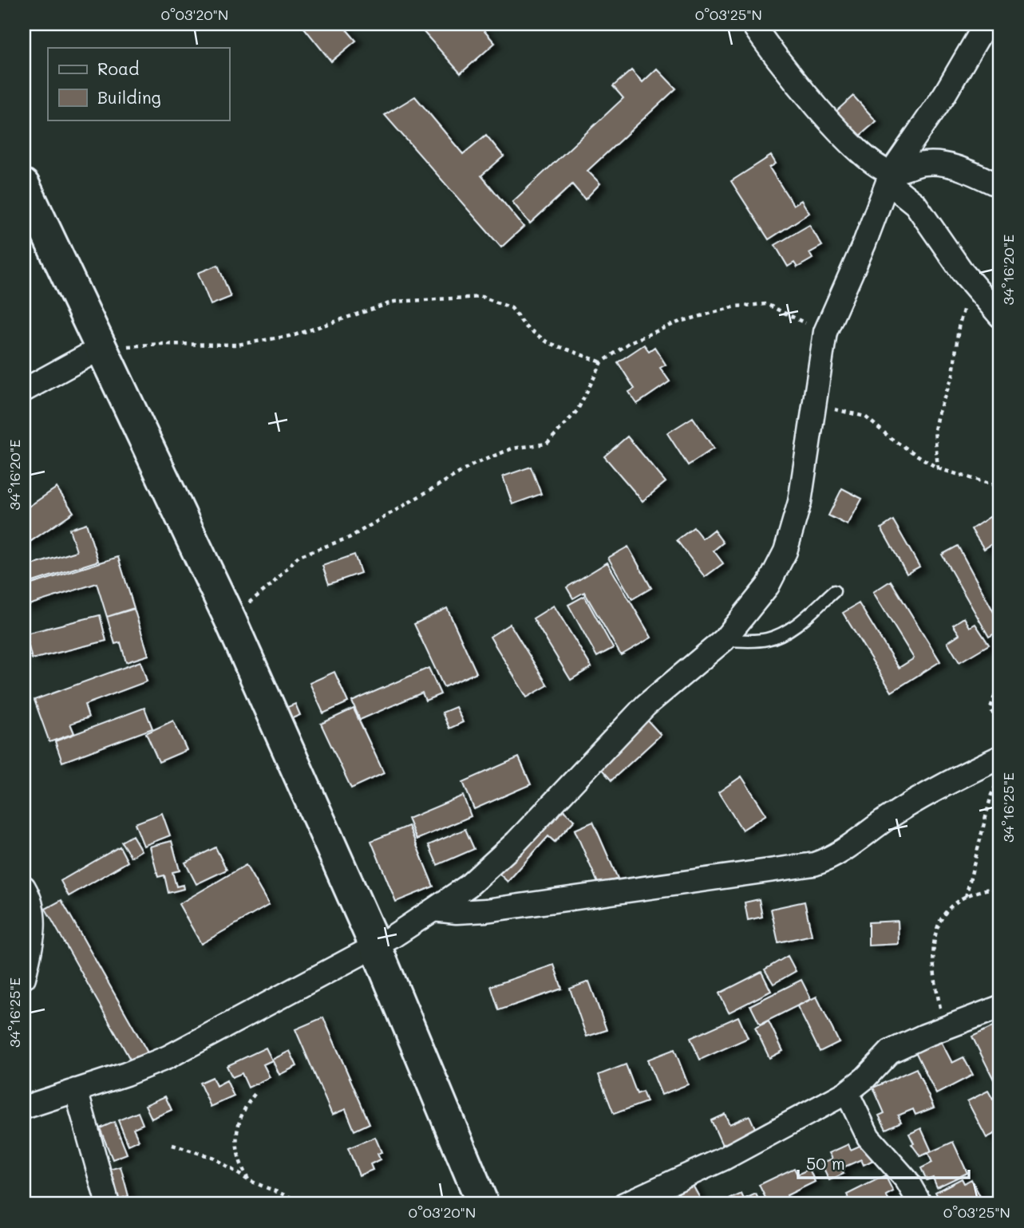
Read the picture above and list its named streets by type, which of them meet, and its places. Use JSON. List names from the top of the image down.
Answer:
{
  "legend": ["Road", "Building"],
  "scale_bar": "50 m",
  "coordinates": [
    "0°03'20\"N",
    "0°03'25\"N",
    "34°16'20\"E",
    "34°16'25\"E"
  ]
}
